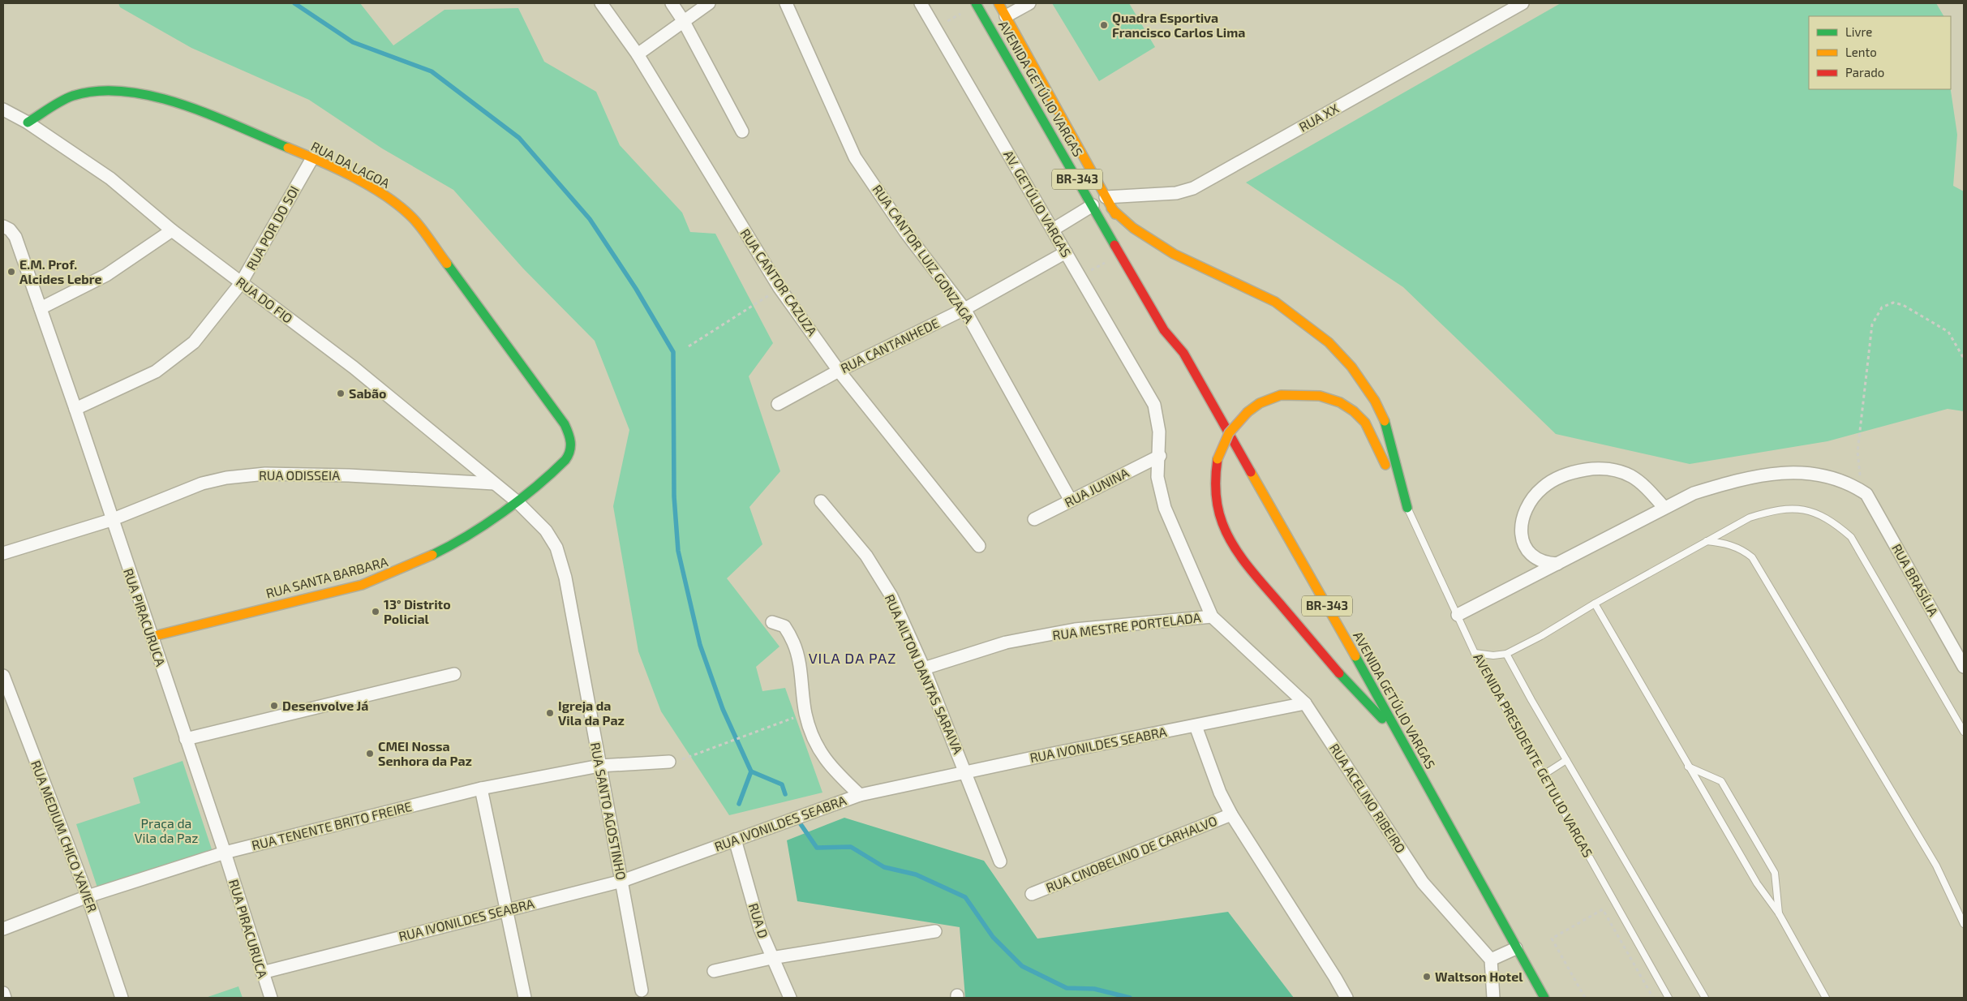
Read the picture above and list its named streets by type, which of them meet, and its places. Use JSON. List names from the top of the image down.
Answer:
{
  "streets": {
    "main road": [
      "AVENIDA GETÚLIO VARGAS",
      "RUA DA LAGOA",
      "BR-343",
      "RUA SANTA BARBARA"
    ],
    "street": [
      "RUA XX",
      "AV. GETÚLIO VARGAS",
      "RUA POR DO SOI",
      "RUA CANTOR LUIZ GONZAGA",
      "RUA CANTOR CAZUZA",
      "RUA DO FIO",
      "RUA CANTANHEDE",
      "RUA ODISSEIA",
      "RUA JUNINA",
      "RUA BRASÍLIA",
      "RUA PIRACURUCA",
      "RUA MESTRE PORTELADA",
      "RUA AILTON DANTAS SARAIVA",
      "RUA IVONILDES SEABRA",
      "RUA ACELINO RIBEIRO",
      "RUA SANTO AGOSTINHO",
      "RUA TENENTE BRITO FREIRE",
      "RUA MEDIUM CHICO XAVIER",
      "RUA CINOBELINO DE CARHALVO",
      "RUA D"
    ],
    "lane": ["AVENIDA PRESIDENTE GETULIO VARGAS"]
  },
  "crossings": [
    ["AVENIDA GETÚLIO VARGAS", "RUA XX"],
    ["RUA DA LAGOA", "RUA POR DO SOI"],
    ["RUA DA LAGOA", "RUA DO FIO"],
    ["RUA DA LAGOA", "RUA SANTA BARBARA"],
    ["RUA DA LAGOA", "RUA SANTO AGOSTINHO"],
    ["AV. GETÚLIO VARGAS", "RUA CANTANHEDE"],
    ["AV. GETÚLIO VARGAS", "RUA JUNINA"],
    ["AV. GETÚLIO VARGAS", "RUA MESTRE PORTELADA"],
    ["AV. GETÚLIO VARGAS", "RUA ACELINO RIBEIRO"],
    ["RUA POR DO SOI", "RUA DO FIO"],
    ["RUA POR DO SOI", "RUA PIRACURUCA"],
    ["RUA CANTOR LUIZ GONZAGA", "RUA CANTANHEDE"],
    ["RUA CANTOR LUIZ GONZAGA", "RUA JUNINA"],
    ["RUA CANTOR CAZUZA", "RUA CANTANHEDE"],
    ["RUA DO FIO", "RUA ODISSEIA"],
    ["RUA DO FIO", "RUA SANTA BARBARA"],
    ["RUA DO FIO", "RUA SANTO AGOSTINHO"],
    ["RUA ODISSEIA", "RUA PIRACURUCA"],
    ["RUA SANTA BARBARA", "RUA PIRACURUCA"],
    ["RUA SANTA BARBARA", "RUA SANTO AGOSTINHO"],
    ["RUA PIRACURUCA", "RUA IVONILDES SEABRA"],
    ["RUA PIRACURUCA", "RUA TENENTE BRITO FREIRE"],
    ["RUA MESTRE PORTELADA", "RUA AILTON DANTAS SARAIVA"],
    ["RUA MESTRE PORTELADA", "RUA ACELINO RIBEIRO"],
    ["RUA AILTON DANTAS SARAIVA", "RUA IVONILDES SEABRA"],
    ["RUA IVONILDES SEABRA", "RUA ACELINO RIBEIRO"],
    ["RUA IVONILDES SEABRA", "RUA SANTO AGOSTINHO"],
    ["RUA IVONILDES SEABRA", "RUA D"],
    ["RUA SANTO AGOSTINHO", "RUA TENENTE BRITO FREIRE"],
    ["RUA TENENTE BRITO FREIRE", "RUA MEDIUM CHICO XAVIER"]
  ],
  "districts": ["VILA DA PAZ"],
  "parks": ["Praça da Vila da Paz"],
  "places": [
    "Quadra Esportiva Francisco Carlos Lima",
    "E.M. Prof. Alcides Lebre",
    "Sabão",
    "13° Distrito Policial",
    "Desenvolve Já",
    "Igreja da Vila da Paz",
    "CMEI Nossa Senhora da Paz",
    "Waltson Hotel"
  ],
  "legend": ["Livre", "Lento", "Parado"]
}
